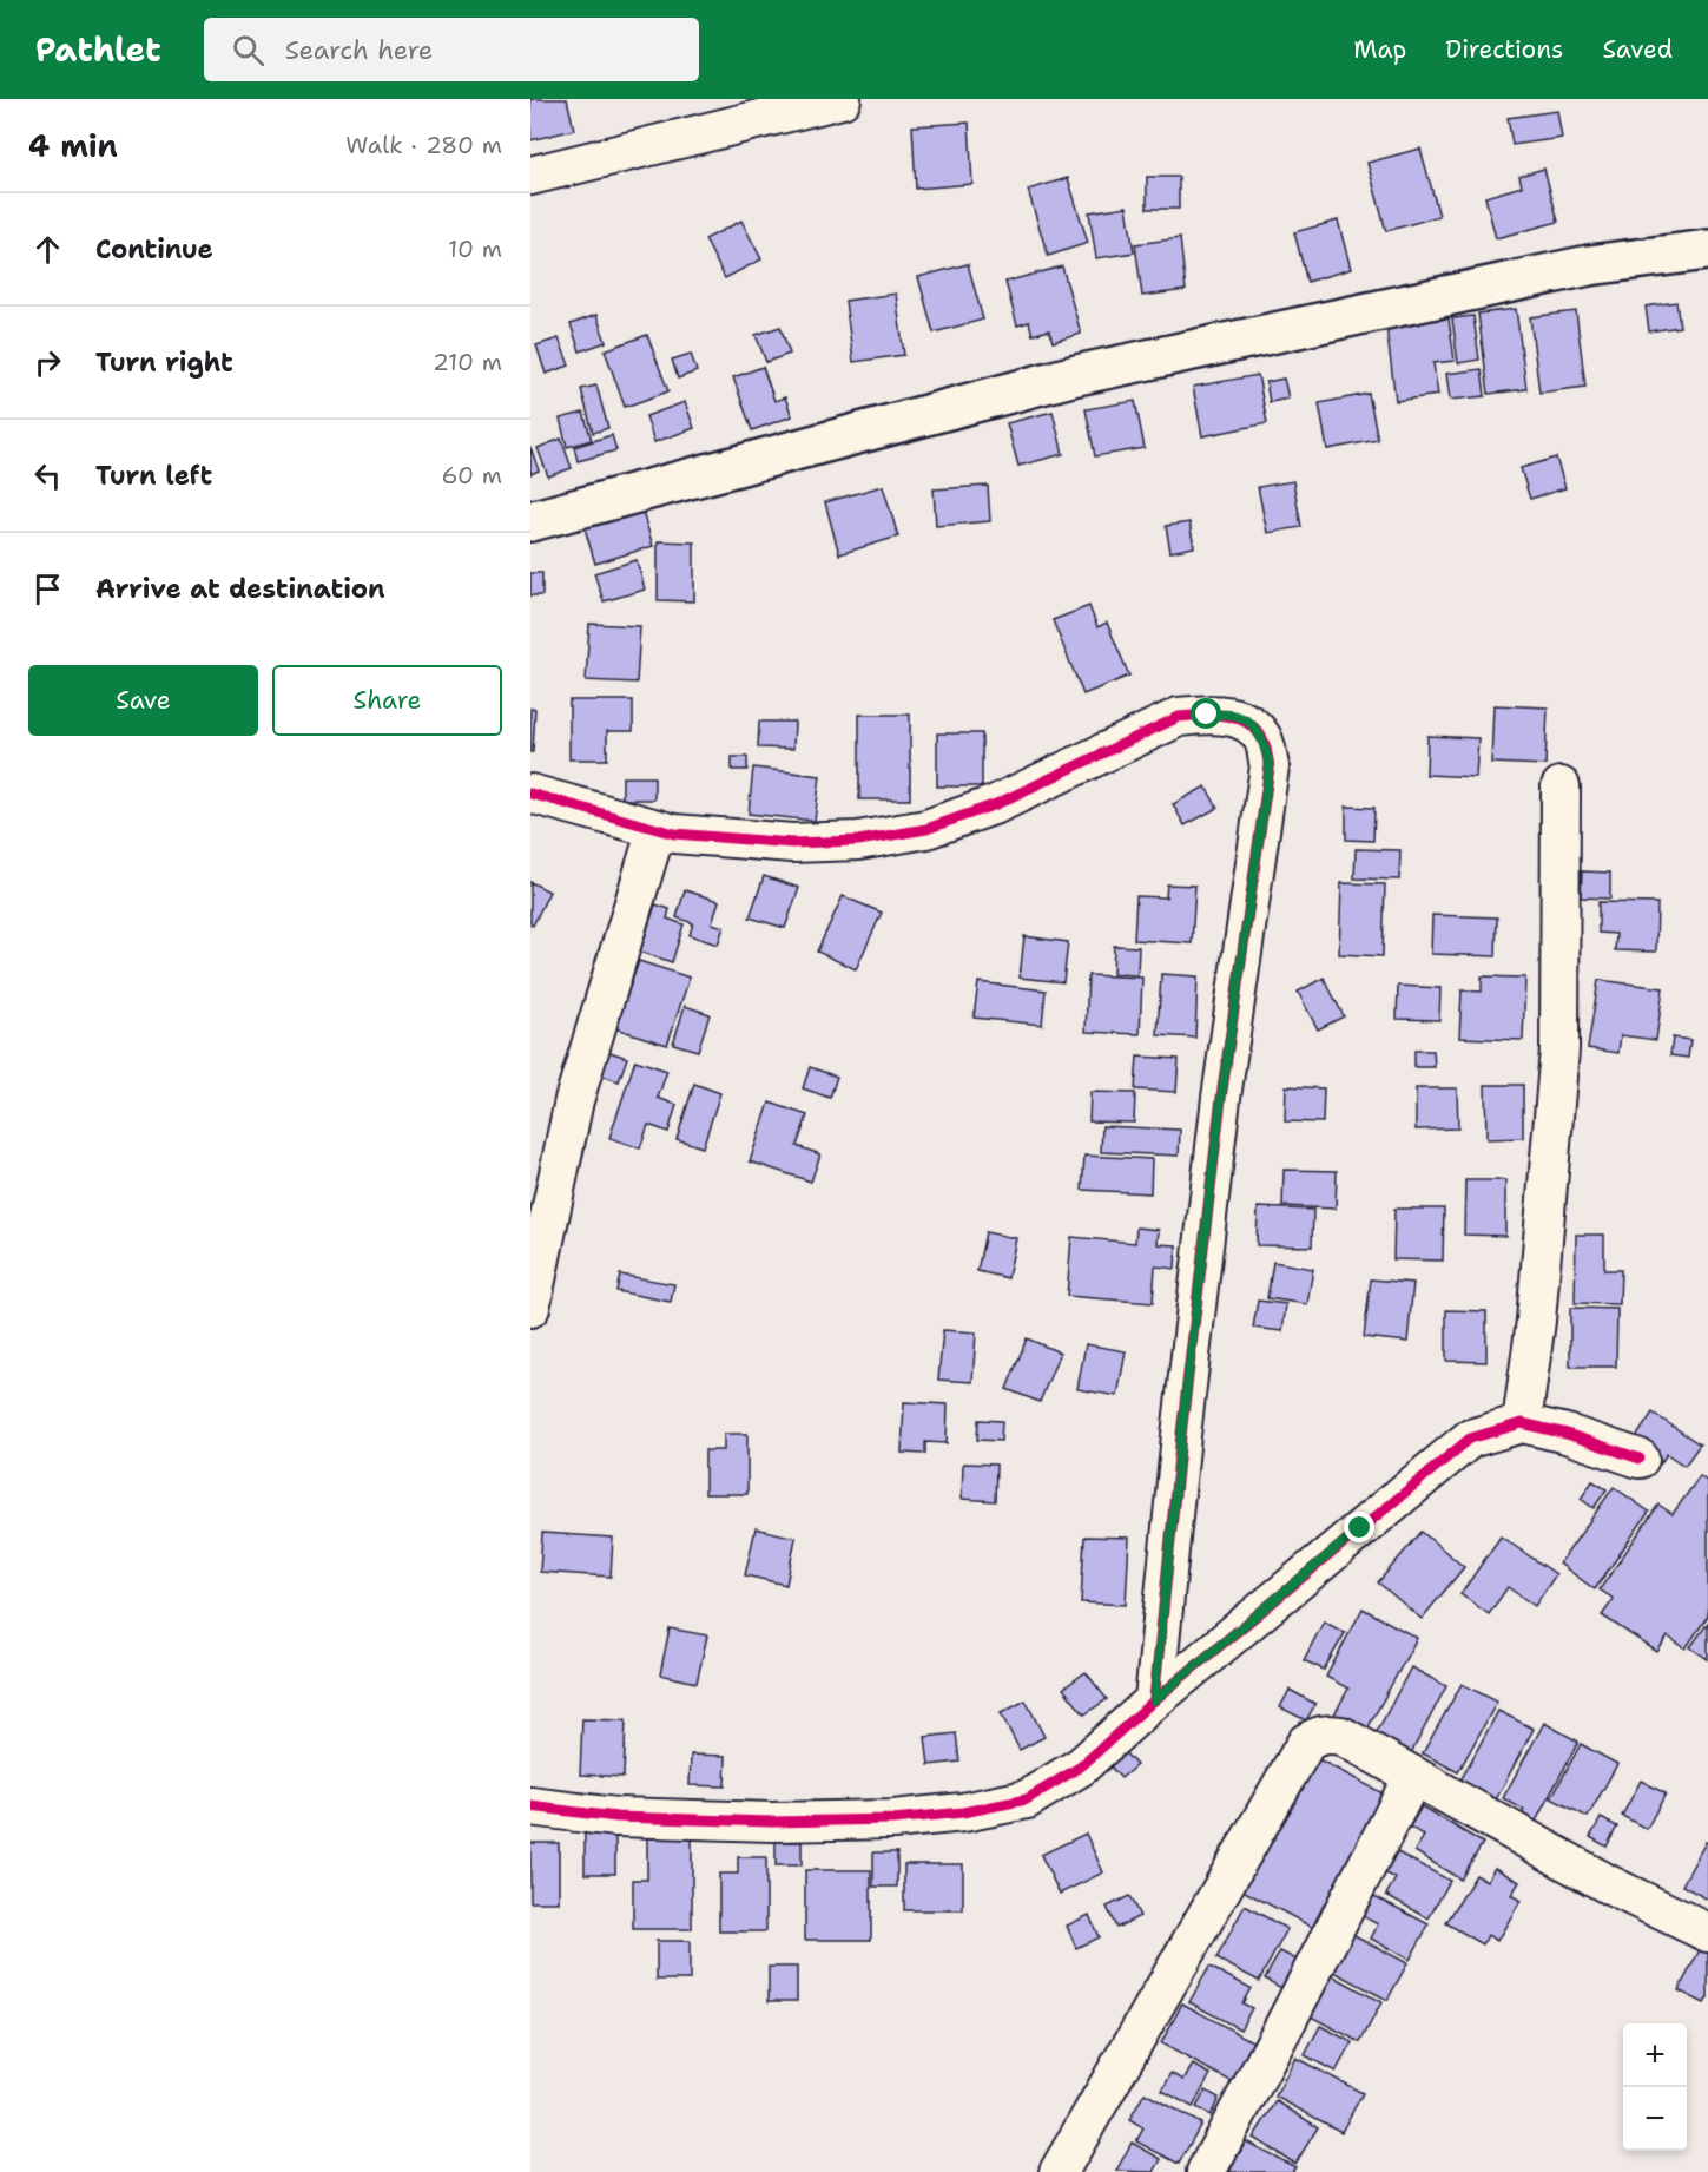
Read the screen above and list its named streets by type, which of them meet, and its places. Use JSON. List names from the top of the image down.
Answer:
{
  "page": {
    "header": "Pathlet",
    "search": "Search here",
    "nav": ["Map", "Directions", "Saved"],
    "heading": ["4 min", "Walk · 280 m"],
    "list": [
      ["Continue", "10 m"],
      ["Turn right", "210 m"],
      ["Turn left", "60 m"],
      "Arrive at destination"
    ],
    "buttons": ["Save", "Share"],
    "map_buttons": ["+", "−"]
  }
}
